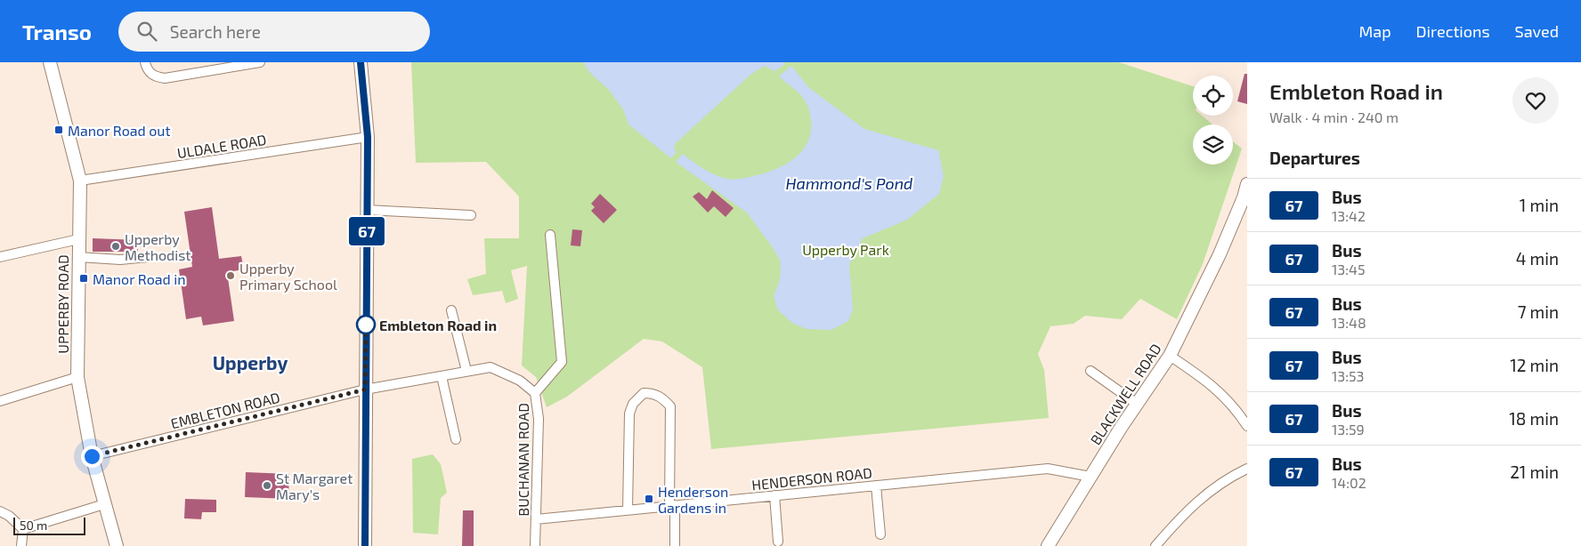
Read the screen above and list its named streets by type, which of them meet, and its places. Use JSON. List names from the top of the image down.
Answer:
{
  "streets": {
    "street": [
      "ULDALE ROAD",
      "UPPERBY ROAD",
      "BLACKWELL ROAD",
      "EMBLETON ROAD",
      "BUCHANAN ROAD",
      "HENDERSON ROAD"
    ]
  },
  "crossings": [
    ["ULDALE ROAD", "UPPERBY ROAD"],
    ["UPPERBY ROAD", "EMBLETON ROAD"],
    ["BLACKWELL ROAD", "HENDERSON ROAD"],
    ["EMBLETON ROAD", "BUCHANAN ROAD"],
    ["BUCHANAN ROAD", "HENDERSON ROAD"]
  ],
  "districts": ["Upperby"],
  "water": ["Hammond's Pond"],
  "parks": ["Upperby Park"],
  "places": {
    "transit": ["Manor Road out", "Manor Road in", "Henderson Gardens in"],
    "other": [
      "Upperby Methodist",
      "Upperby Primary School",
      "Embleton Road in",
      "St Margaret Mary's"
    ]
  },
  "lines": ["bus line 67"],
  "scale_bar": "50 m",
  "page": {
    "header": "Transo",
    "search": "Search here",
    "nav": ["Map", "Directions", "Saved"],
    "on_map": "67",
    "heading": [
      ["Embleton Road in", "Walk · 4 min · 240 m"],
      "Departures"
    ],
    "list": [
      {
        "mark": "67",
        "name": "Bus",
        "note": "13:42",
        "value": "1 min"
      },
      {
        "mark": "67",
        "name": "Bus",
        "note": "13:45",
        "value": "4 min"
      },
      {
        "mark": "67",
        "name": "Bus",
        "note": "13:48",
        "value": "7 min"
      },
      {
        "mark": "67",
        "name": "Bus",
        "note": "13:53",
        "value": "12 min"
      },
      {
        "mark": "67",
        "name": "Bus",
        "note": "13:59",
        "value": "18 min"
      },
      {
        "mark": "67",
        "name": "Bus",
        "note": "14:02",
        "value": "21 min"
      }
    ],
    "scale": "50 m"
  }
}
